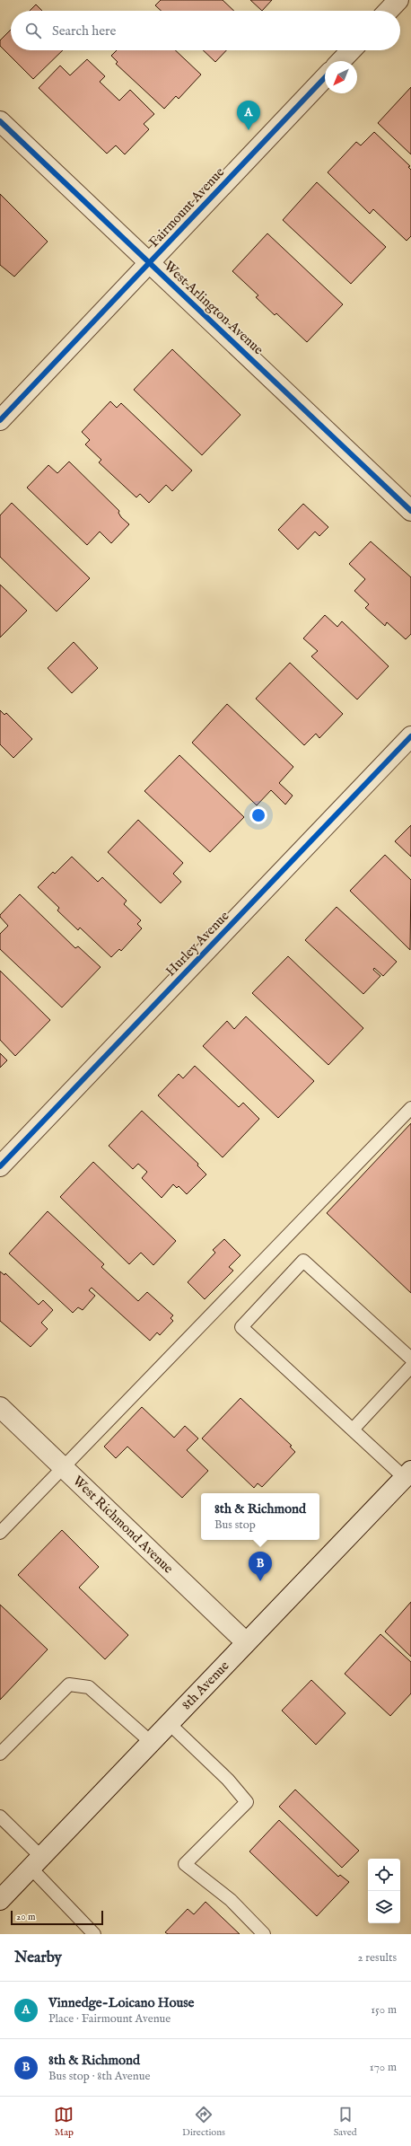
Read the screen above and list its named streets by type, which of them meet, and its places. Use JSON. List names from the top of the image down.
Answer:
{
  "streets": {
    "street": [
      "Fairmount Avenue",
      "West Arlington Avenue",
      "Hurley Avenue",
      "West Richmond Avenue",
      "8th Avenue"
    ]
  },
  "crossings": [
    ["Fairmount Avenue", "West Arlington Avenue"],
    ["West Richmond Avenue", "8th Avenue"]
  ],
  "scale_bar": "20 m",
  "north": "bottom left",
  "page": {
    "search": "Search here",
    "pins": ["A", "B"],
    "popup": ["8th & Richmond", "Bus stop"],
    "scale": "20 m",
    "heading": ["Nearby", "2 results"],
    "list": [
      {
        "mark": "A",
        "name": "Vinnedge-Loicano House",
        "note": "Place · Fairmount Avenue",
        "value": "150 m"
      },
      {
        "mark": "B",
        "name": "8th & Richmond",
        "note": "Bus stop · 8th Avenue",
        "value": "170 m"
      }
    ],
    "nav": ["Map", "Directions", "Saved"]
  }
}
